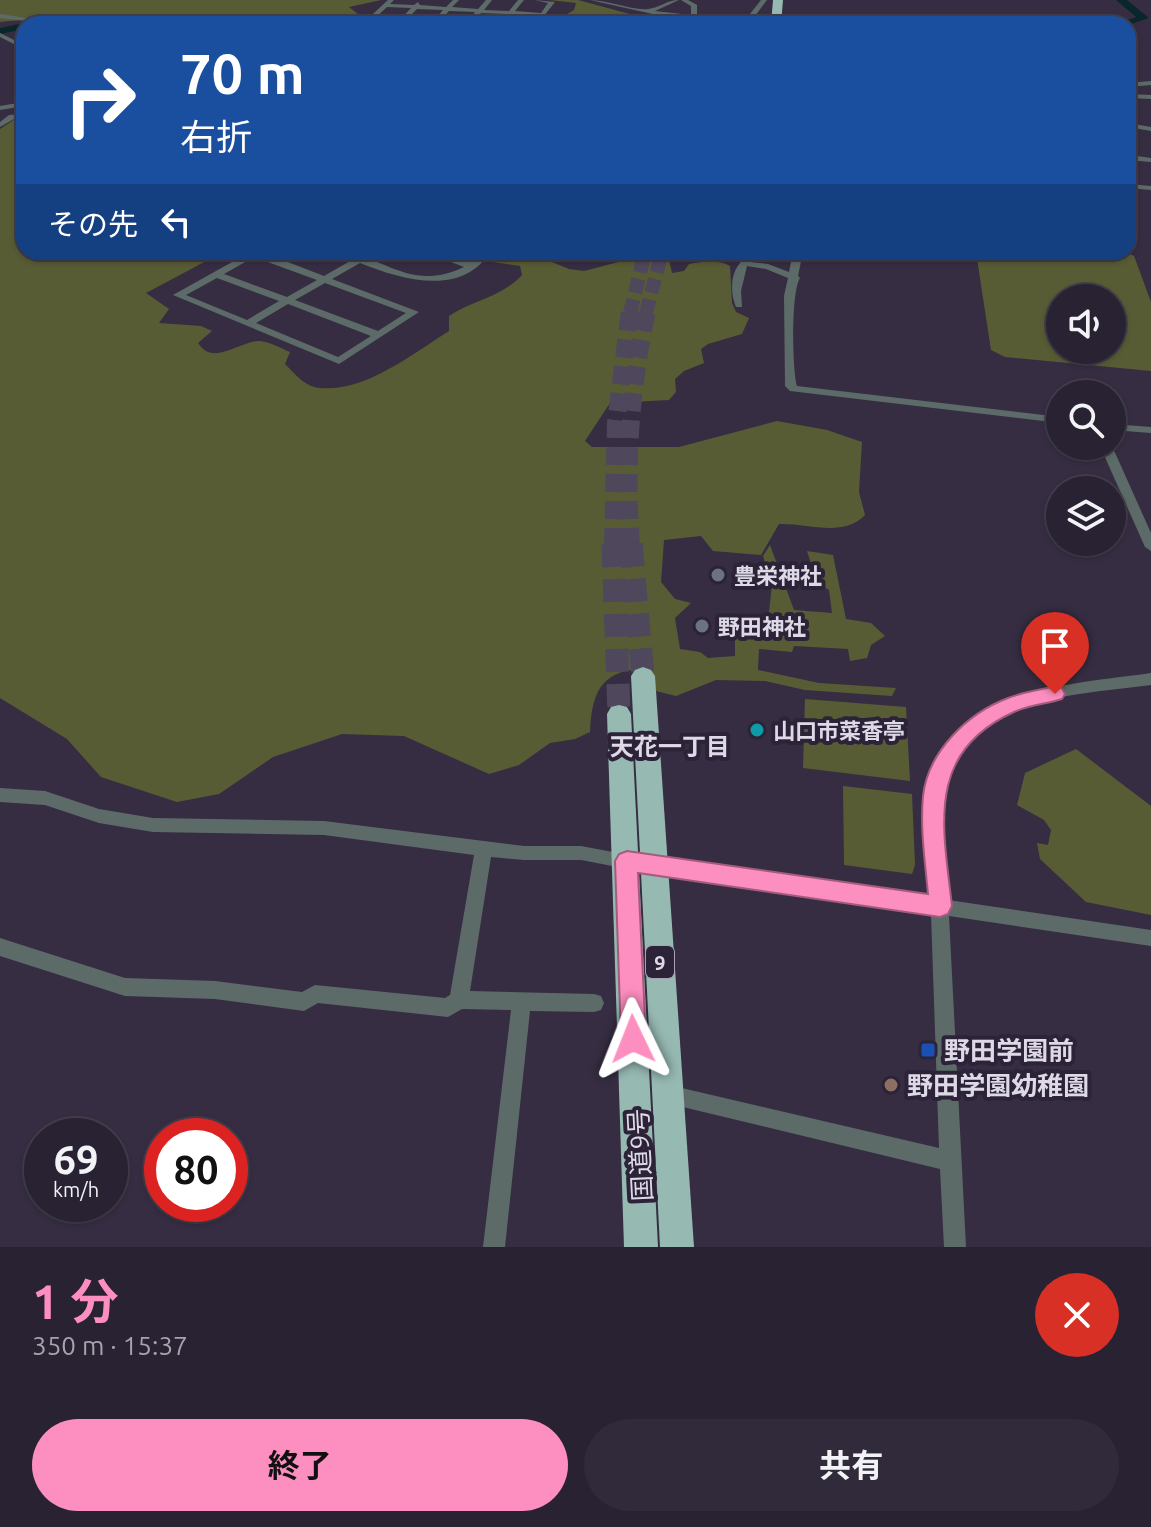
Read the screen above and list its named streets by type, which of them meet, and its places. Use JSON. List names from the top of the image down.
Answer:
{
  "streets": {
    "highway": ["9", "国道9号"]
  },
  "districts": ["天花一丁目"],
  "places": {
    "other": [
      "豊栄神社",
      "野田神社",
      "山口市菜香亭",
      "野田学園幼稚園"
    ],
    "transit": ["野田学園前"]
  },
  "page": {
    "turn": ["70 m", "右折"],
    "then": "その先",
    "speed": "69 km/h",
    "limit": "80",
    "heading": ["1 分", "350 m · 15:37"],
    "buttons": ["終了", "共有"]
  }
}
